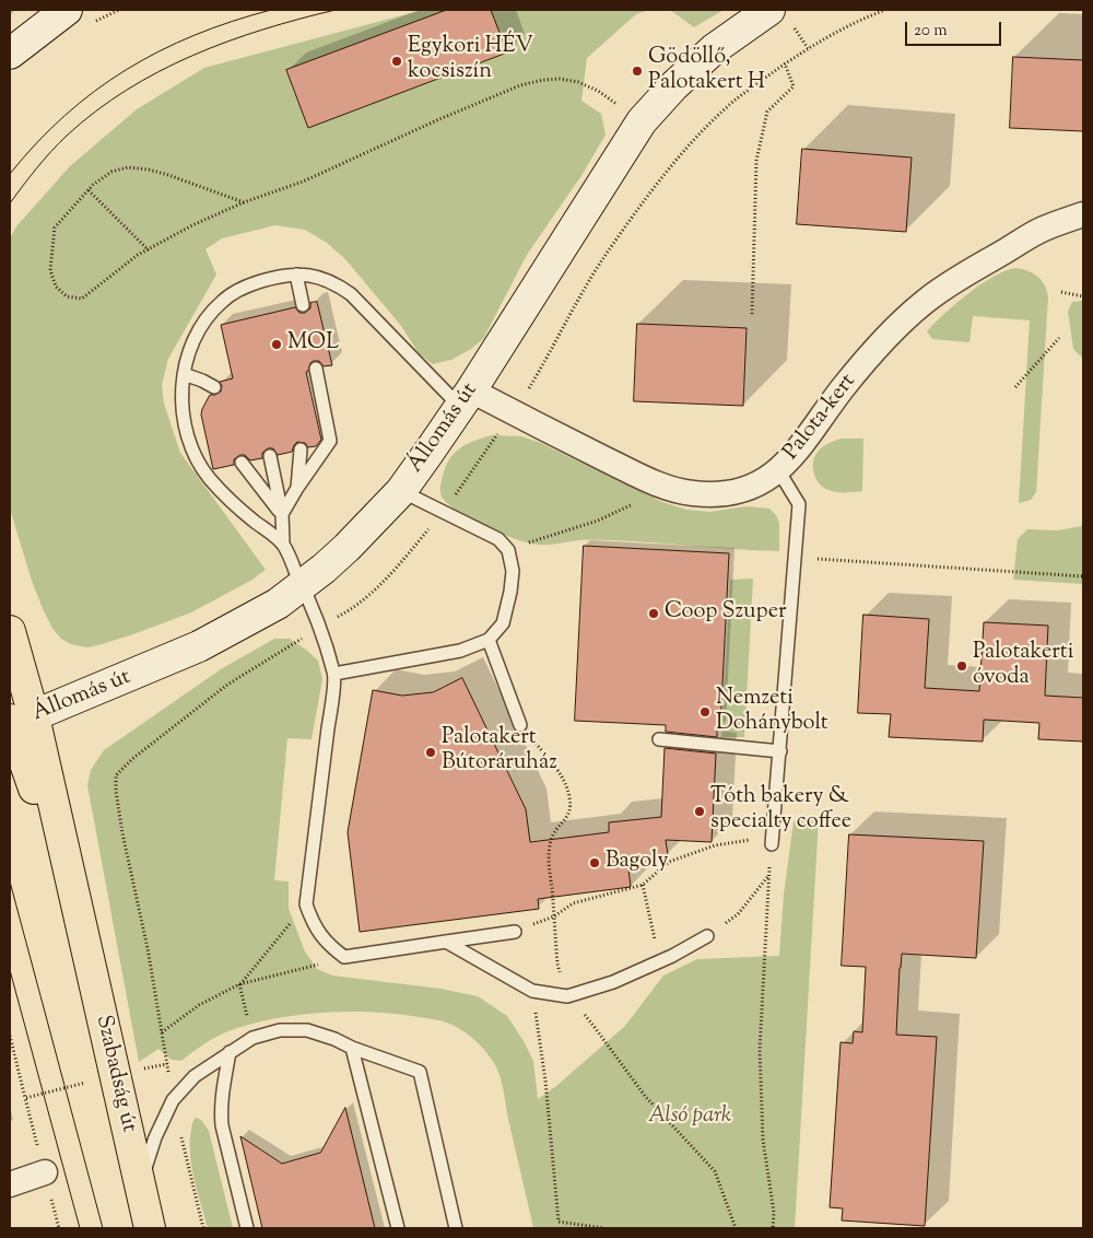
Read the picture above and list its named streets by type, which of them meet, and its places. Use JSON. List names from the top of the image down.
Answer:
{
  "streets": {
    "main road": ["Állomás út", "Szabadság út"],
    "street": ["Palota-kert"]
  },
  "crossings": [
    ["Palota-kert", "Állomás út"],
    ["Állomás út", "Szabadság út"]
  ],
  "parks": ["Alsó park"],
  "places": [
    "Egykori HÉV kocsiszín",
    "Gödöllő, Palotakert H",
    "MOL",
    "Coop Szuper",
    "Palotakerti óvoda",
    "Nemzeti Dohánybolt",
    "Palotakert Bútoráruház",
    "Tóth bakery & specialty coffee",
    "Bagoly"
  ],
  "scale_bar": "20 m"
}
